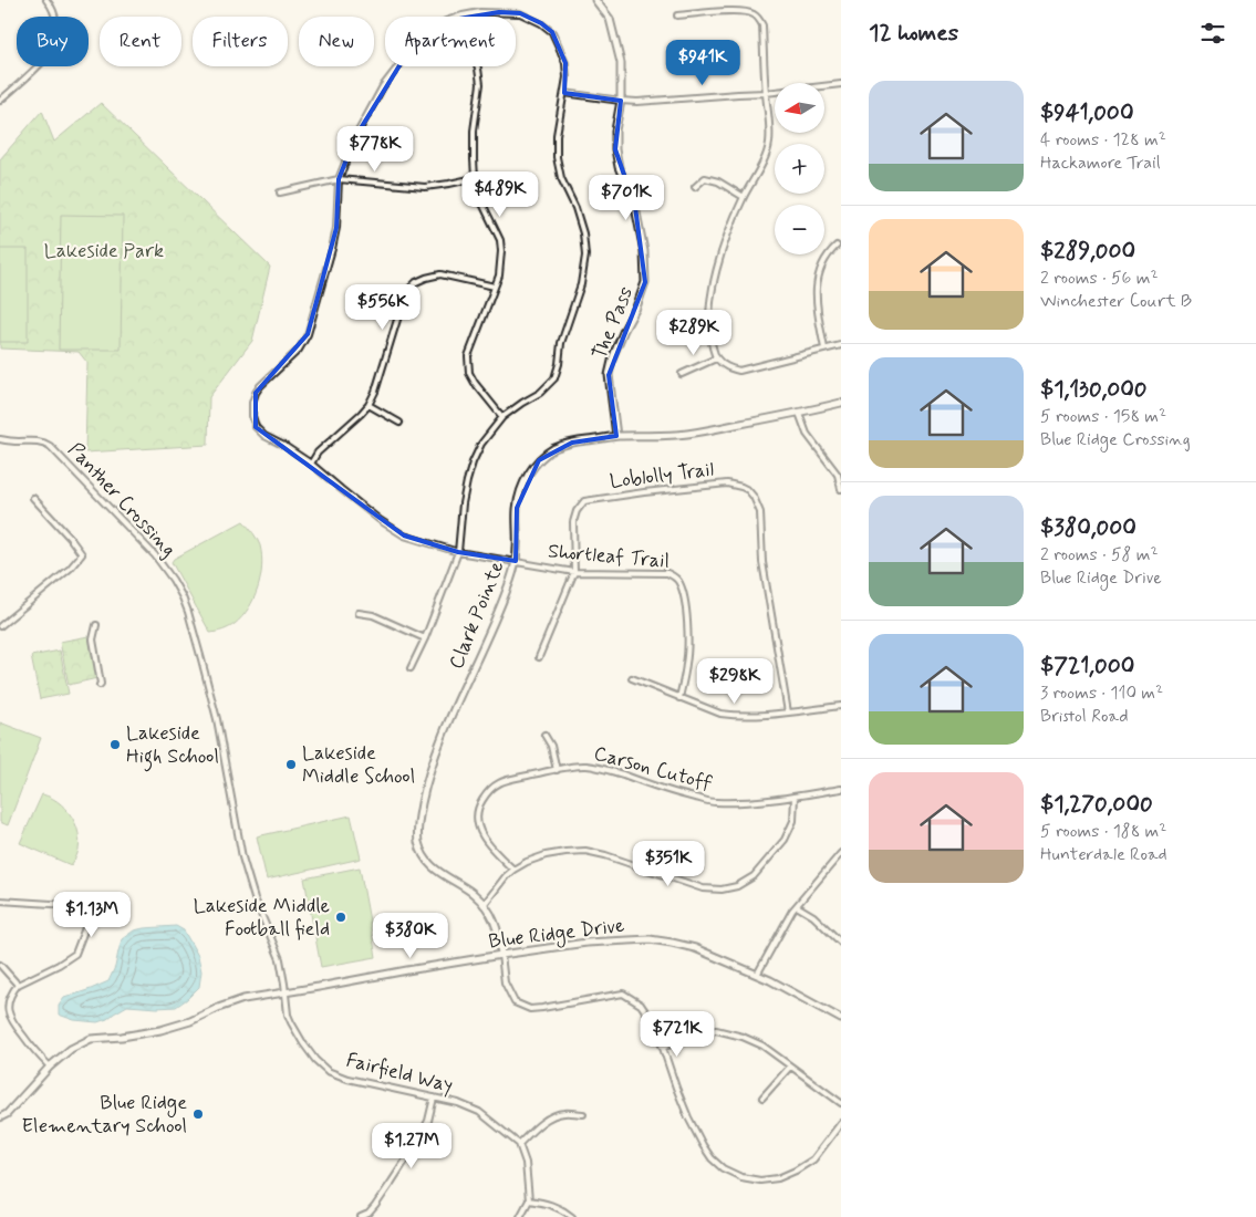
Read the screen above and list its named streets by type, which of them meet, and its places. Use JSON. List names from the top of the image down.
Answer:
{
  "streets": {
    "street": [
      "The Pass",
      "Loblolly Trail",
      "Panther Crossing",
      "Shortleaf Trail",
      "Clark Pointe",
      "Carson Cutoff",
      "Blue Ridge Drive",
      "Fairfield Way"
    ]
  },
  "crossings": [
    ["The Pass", "Clark Pointe"],
    ["Loblolly Trail", "Shortleaf Trail"],
    ["Panther Crossing", "Fairfield Way"],
    ["Shortleaf Trail", "Clark Pointe"],
    ["Clark Pointe", "Blue Ridge Drive"],
    ["Blue Ridge Drive", "Fairfield Way"]
  ],
  "parks": ["Lakeside Park"],
  "places": [
    "Lakeside High School",
    "Lakeside Middle School",
    "Lakeside Middle Football field",
    "Blue Ridge Elementary School"
  ],
  "north": "left",
  "page": {
    "heading": "12 homes",
    "chip": [
      "Buy",
      "Rent",
      "Filters",
      "New",
      "Apartment"
    ],
    "price": [
      "$941K",
      "$778K",
      "$489K",
      "$701K",
      "$556K",
      "$289K",
      "$298K",
      "$351K",
      "$1.13M",
      "$380K",
      "$721K",
      "$1.27M"
    ],
    "list": [
      {
        "name": "$941,000",
        "note": "4 rooms · 128 m² · Hackamore Trail"
      },
      {
        "name": "$289,000",
        "note": "2 rooms · 56 m² · Winchester Court B"
      },
      {
        "name": "$1,130,000",
        "note": "5 rooms · 158 m² · Blue Ridge Crossing"
      },
      {
        "name": "$380,000",
        "note": "2 rooms · 58 m² · Blue Ridge Drive"
      },
      {
        "name": "$721,000",
        "note": "3 rooms · 110 m² · Bristol Road"
      },
      {
        "name": "$1,270,000",
        "note": "5 rooms · 188 m² · Hunterdale Road"
      }
    ],
    "map_buttons": ["+", "−"]
  }
}
